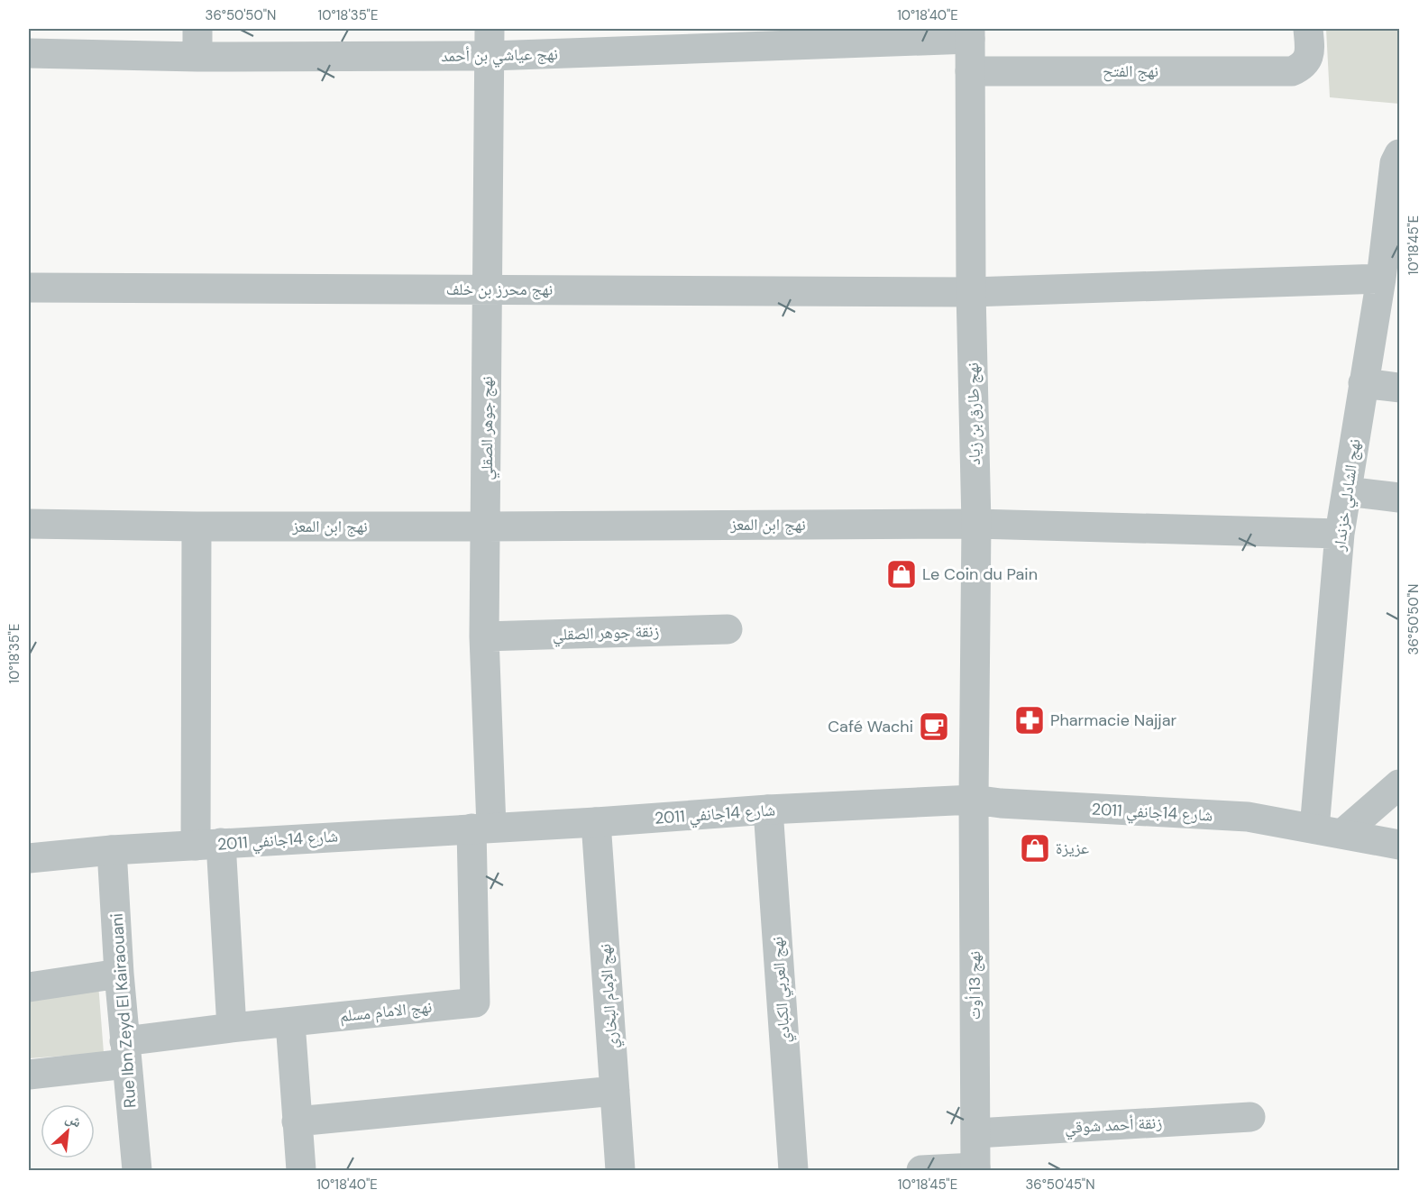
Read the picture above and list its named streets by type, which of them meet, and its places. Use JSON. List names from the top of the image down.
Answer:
{
  "streets": {
    "street": [
      "نهج عياشي بن أحمد",
      "نهج الفتح",
      "نهج محرز بن خلف",
      "نهج طارق بن زياد",
      "نهج جوهر الصقلي",
      "نهج الشادلي خزندار",
      "نهج ابن المعز",
      "زنقة جوهر الصقلي",
      "شارع 14جانفي 2011",
      "نهج 13 أوت",
      "نهج العربي الكبادي",
      "نهج الإمام البخاري",
      "Rue Ibn Zeyd El Kairaouani",
      "نهج الامام مسلم",
      "زنقة أحمد شوقي"
    ]
  },
  "crossings": [
    ["نهج عياشي بن أحمد", "نهج طارق بن زياد"],
    ["نهج عياشي بن أحمد", "نهج جوهر الصقلي"],
    ["نهج الفتح", "نهج طارق بن زياد"],
    ["نهج محرز بن خلف", "نهج طارق بن زياد"],
    ["نهج محرز بن خلف", "نهج جوهر الصقلي"],
    ["نهج محرز بن خلف", "نهج الشادلي خزندار"],
    ["نهج طارق بن زياد", "نهج ابن المعز"],
    ["نهج طارق بن زياد", "شارع 14جانفي 2011"],
    ["نهج طارق بن زياد", "نهج 13 أوت"],
    ["نهج جوهر الصقلي", "نهج ابن المعز"],
    ["نهج جوهر الصقلي", "زنقة جوهر الصقلي"],
    ["نهج جوهر الصقلي", "شارع 14جانفي 2011"],
    ["نهج جوهر الصقلي", "نهج الامام مسلم"],
    ["نهج الشادلي خزندار", "نهج ابن المعز"],
    ["نهج الشادلي خزندار", "شارع 14جانفي 2011"],
    ["شارع 14جانفي 2011", "نهج 13 أوت"],
    ["شارع 14جانفي 2011", "نهج العربي الكبادي"],
    ["شارع 14جانفي 2011", "نهج الإمام البخاري"],
    ["شارع 14جانفي 2011", "Rue Ibn Zeyd El Kairaouani"],
    ["شارع 14جانفي 2011", "نهج الامام مسلم"],
    ["نهج 13 أوت", "زنقة أحمد شوقي"],
    ["Rue Ibn Zeyd El Kairaouani", "نهج الامام مسلم"]
  ],
  "places": {
    "shop": ["Le Coin du Pain", "عزيزة"],
    "pharmacy": ["Pharmacie Najjar"],
    "cafe": ["Café Wachi"]
  },
  "north": "top right",
  "coordinates": [
    "36°50'50\"N",
    "10°18'35\"E",
    "10°18'40\"E",
    "10°18'45\"E",
    "36°50'45\"N"
  ]
}
